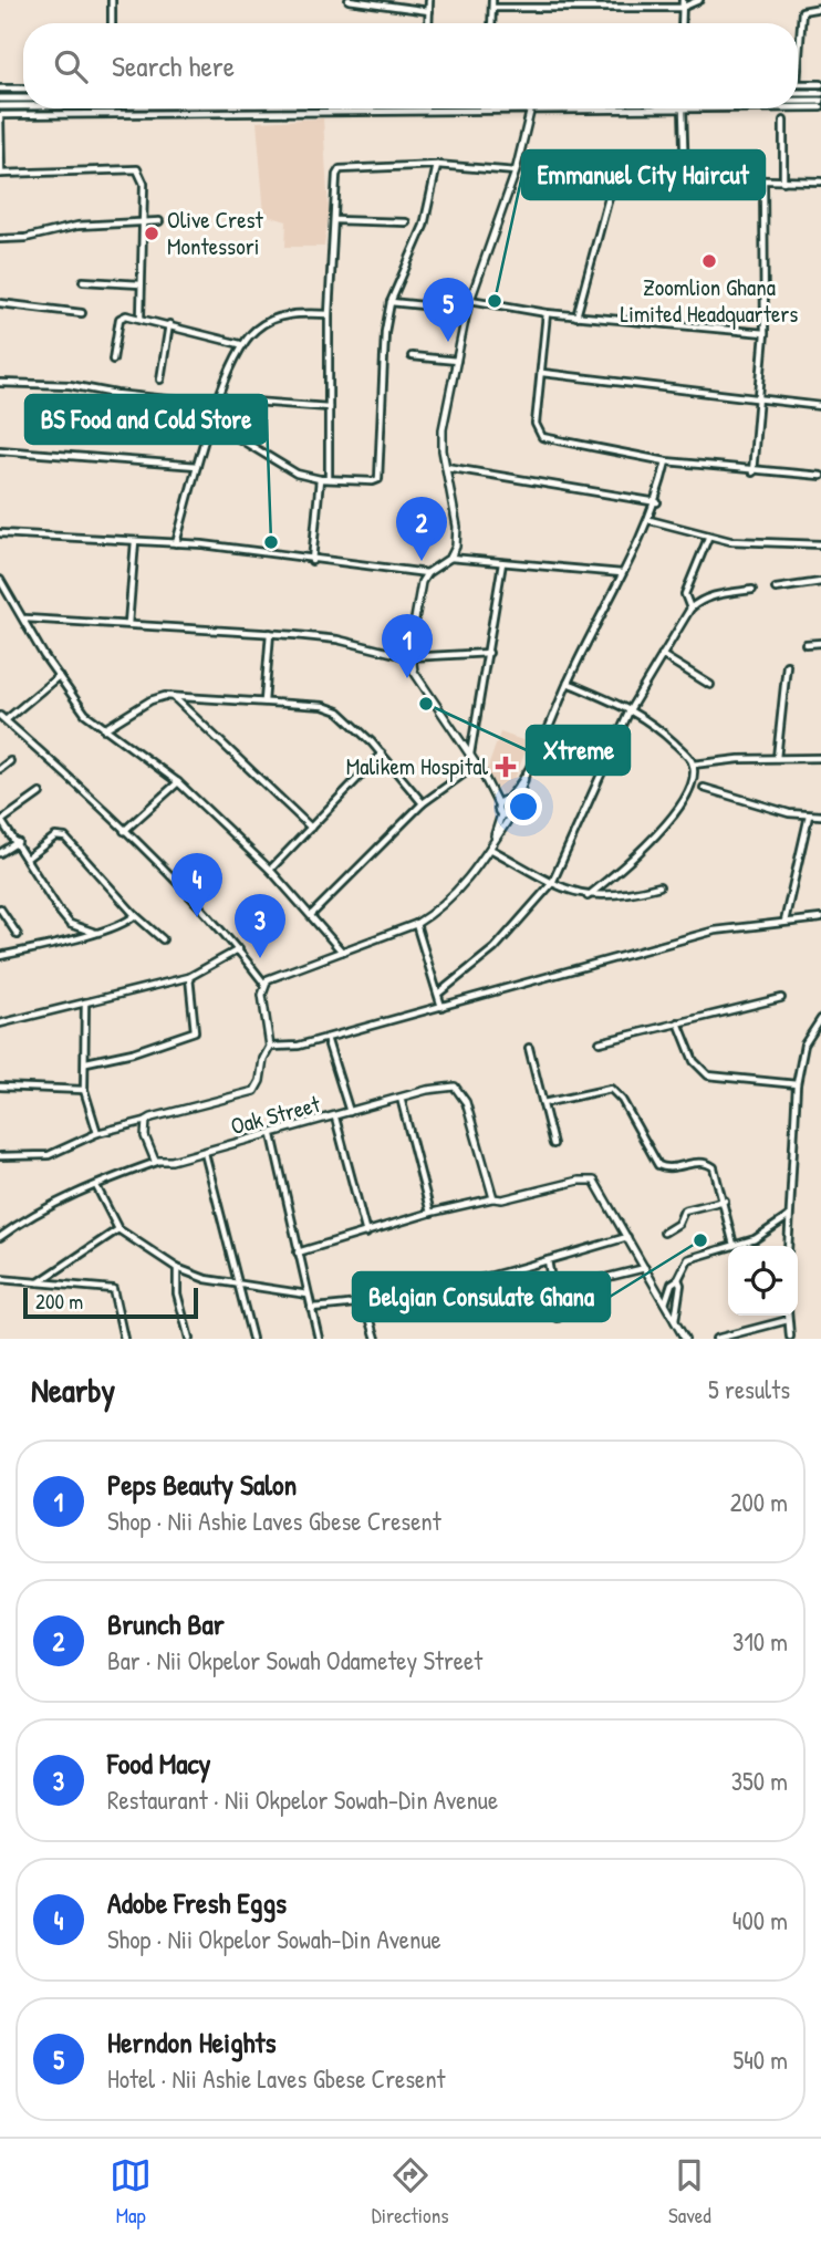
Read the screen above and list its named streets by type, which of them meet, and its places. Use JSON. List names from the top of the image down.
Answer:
{
  "streets": {
    "street": ["Oak Street"]
  },
  "places": {
    "other": [
      "Olive Crest Montessori",
      "Zoomlion Ghana Limited Headquarters",
      "Emmanuel City Haircut",
      "BS Food and Cold Store",
      "Xtreme",
      "Belgian Consulate Ghana"
    ],
    "health": ["Malikem Hospital"]
  },
  "scale_bar": "200 m",
  "page": {
    "search": "Search here",
    "pins": [
      "5",
      "2",
      "1",
      "4",
      "3"
    ],
    "scale": "200 m",
    "heading": ["Nearby", "5 results"],
    "list": [
      {
        "mark": "1",
        "name": "Peps Beauty Salon",
        "note": "Shop · Nii Ashie Laves Gbese Cresent",
        "value": "200 m"
      },
      {
        "mark": "2",
        "name": "Brunch Bar",
        "note": "Bar · Nii Okpelor Sowah Odametey Street",
        "value": "310 m"
      },
      {
        "mark": "3",
        "name": "Food Macy",
        "note": "Restaurant · Nii Okpelor Sowah-Din Avenue",
        "value": "350 m"
      },
      {
        "mark": "4",
        "name": "Adobe Fresh Eggs",
        "note": "Shop · Nii Okpelor Sowah-Din Avenue",
        "value": "400 m"
      },
      {
        "mark": "5",
        "name": "Herndon Heights",
        "note": "Hotel · Nii Ashie Laves Gbese Cresent",
        "value": "540 m"
      }
    ],
    "nav": ["Map", "Directions", "Saved"]
  }
}
